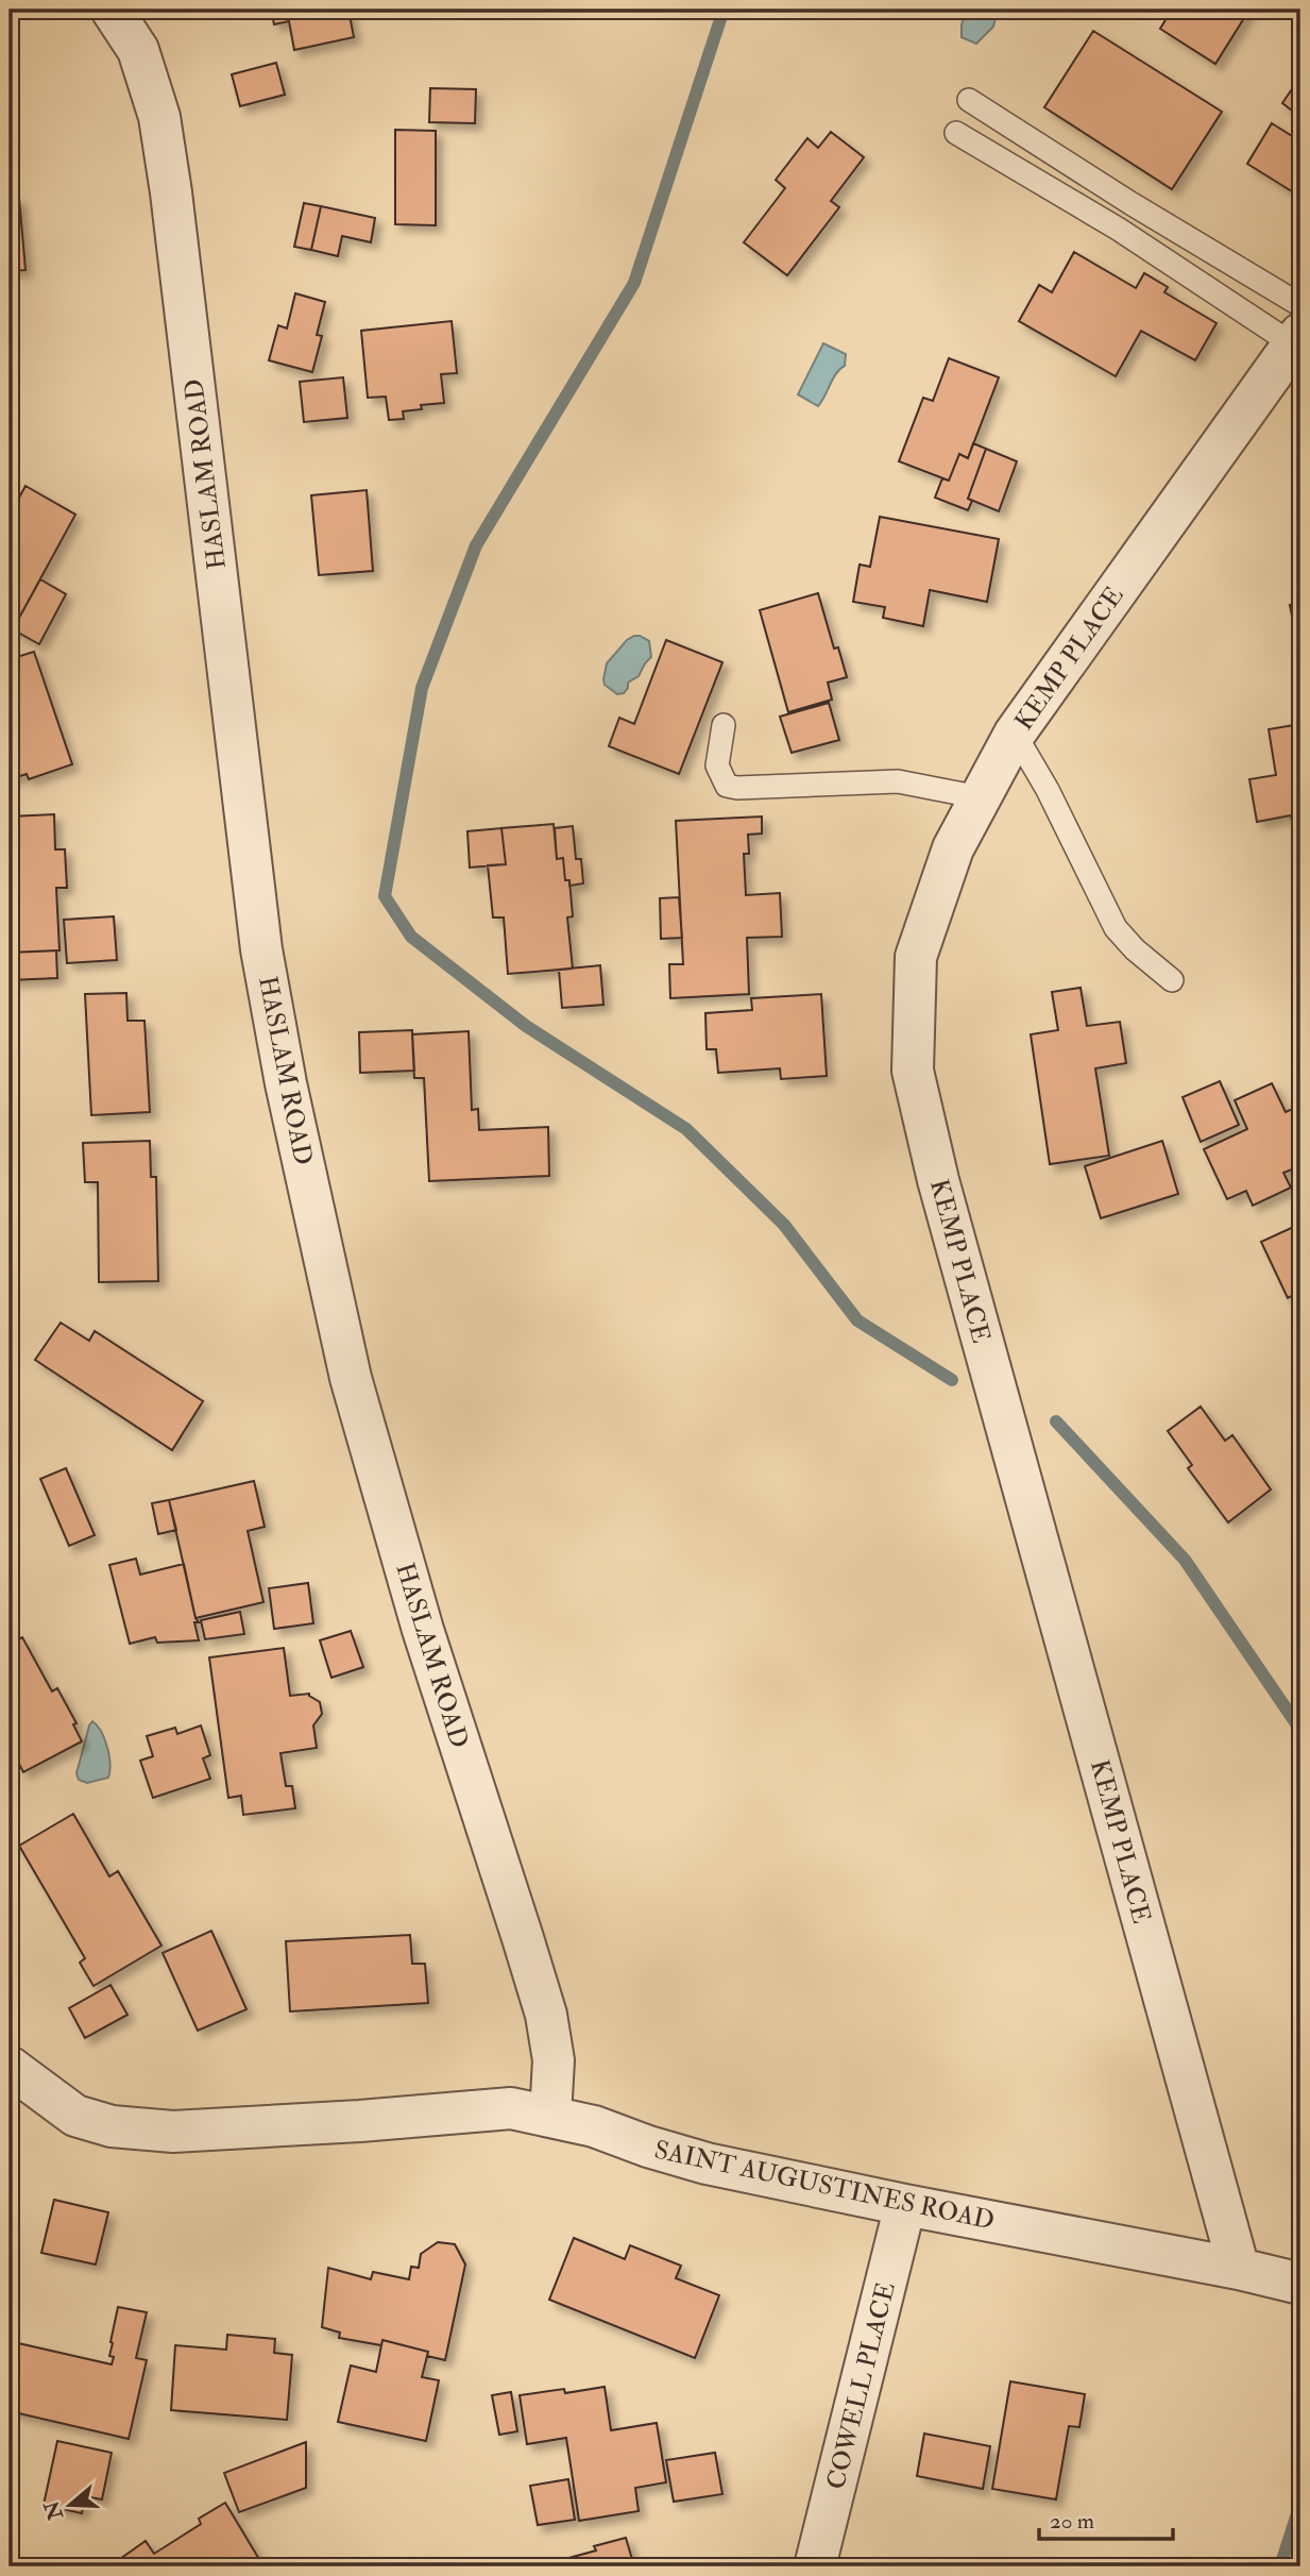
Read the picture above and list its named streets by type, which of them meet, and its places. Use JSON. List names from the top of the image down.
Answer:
{
  "streets": {
    "street": [
      "HASLAM ROAD",
      "KEMP PLACE",
      "SAINT AUGUSTINES ROAD",
      "COWELL PLACE"
    ]
  },
  "crossings": [
    ["HASLAM ROAD", "SAINT AUGUSTINES ROAD"],
    ["KEMP PLACE", "SAINT AUGUSTINES ROAD"],
    ["SAINT AUGUSTINES ROAD", "COWELL PLACE"]
  ],
  "scale_bar": "20 m",
  "north": "left"
}
